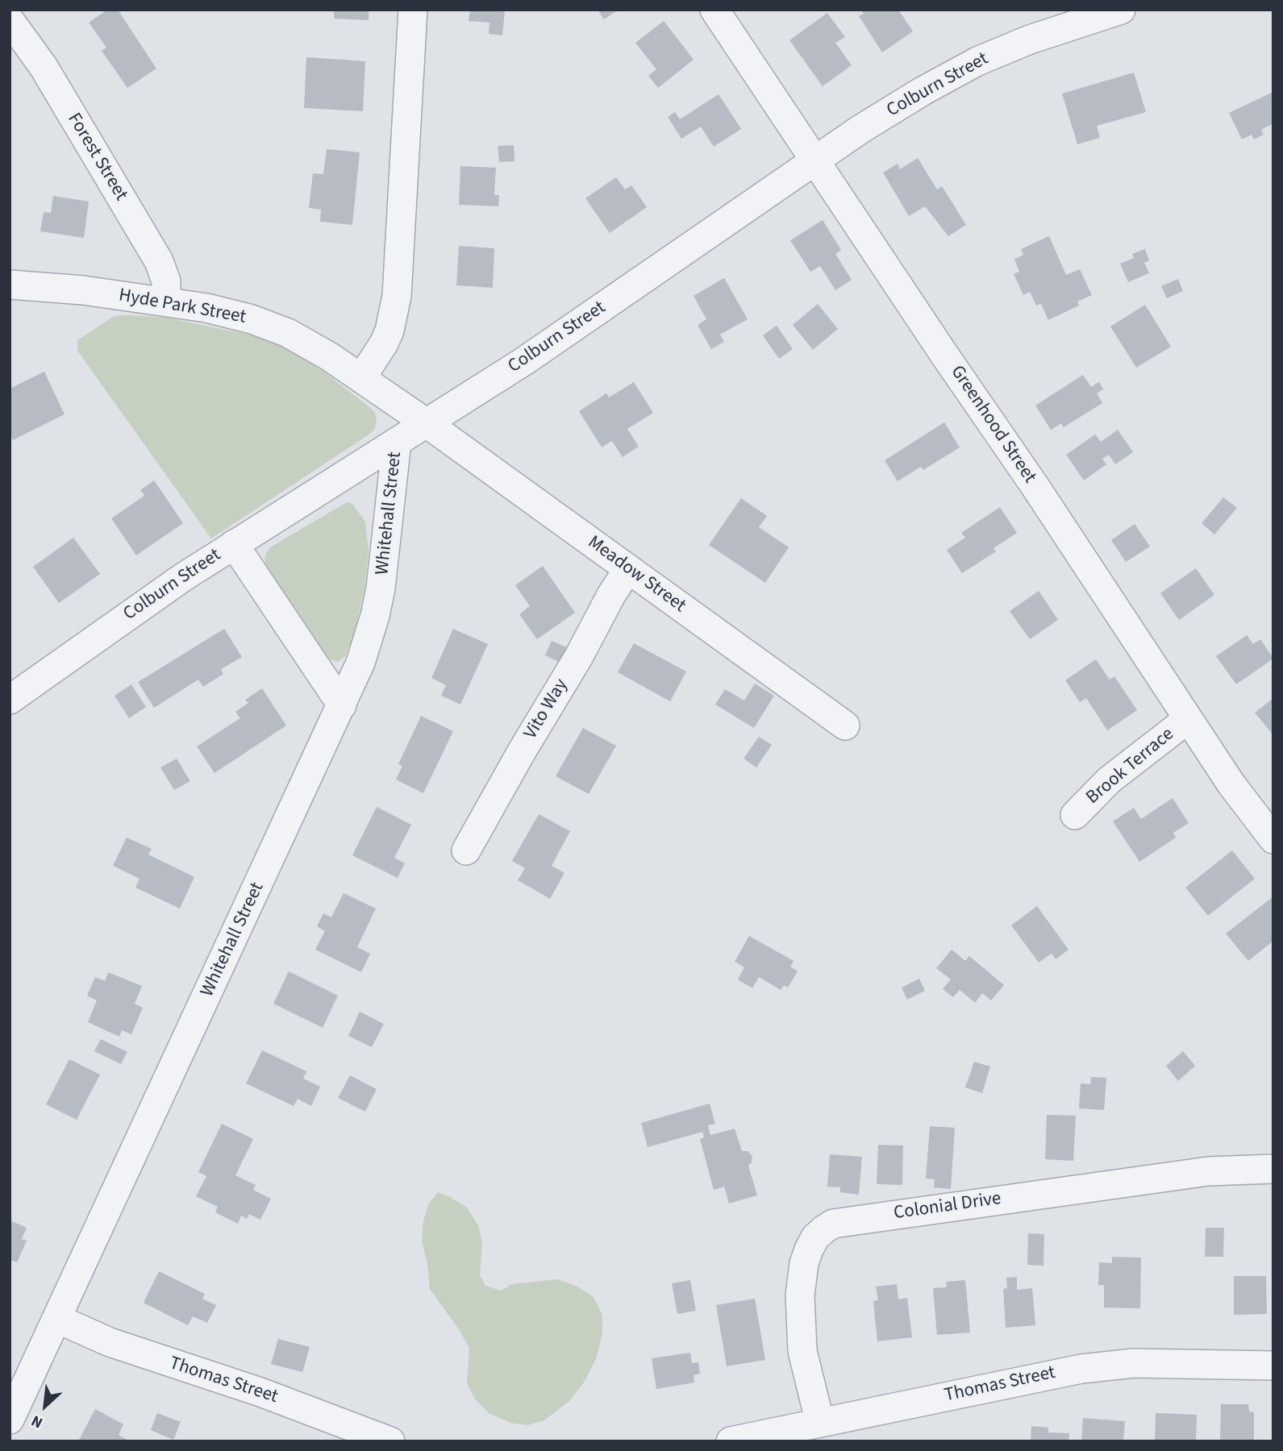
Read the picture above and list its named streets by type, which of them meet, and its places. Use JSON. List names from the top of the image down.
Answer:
{
  "streets": {
    "street": [
      "Colburn Street",
      "Forest Street",
      "Hyde Park Street",
      "Greenhood Street",
      "Whitehall Street",
      "Meadow Street",
      "Vito Way",
      "Brook Terrace",
      "Colonial Drive",
      "Thomas Street"
    ]
  },
  "crossings": [
    ["Colburn Street", "Hyde Park Street"],
    ["Colburn Street", "Greenhood Street"],
    ["Colburn Street", "Whitehall Street"],
    ["Colburn Street", "Meadow Street"],
    ["Forest Street", "Hyde Park Street"],
    ["Hyde Park Street", "Meadow Street"],
    ["Greenhood Street", "Brook Terrace"],
    ["Whitehall Street", "Thomas Street"],
    ["Meadow Street", "Vito Way"],
    ["Colonial Drive", "Thomas Street"]
  ],
  "north": "bottom left"
}
